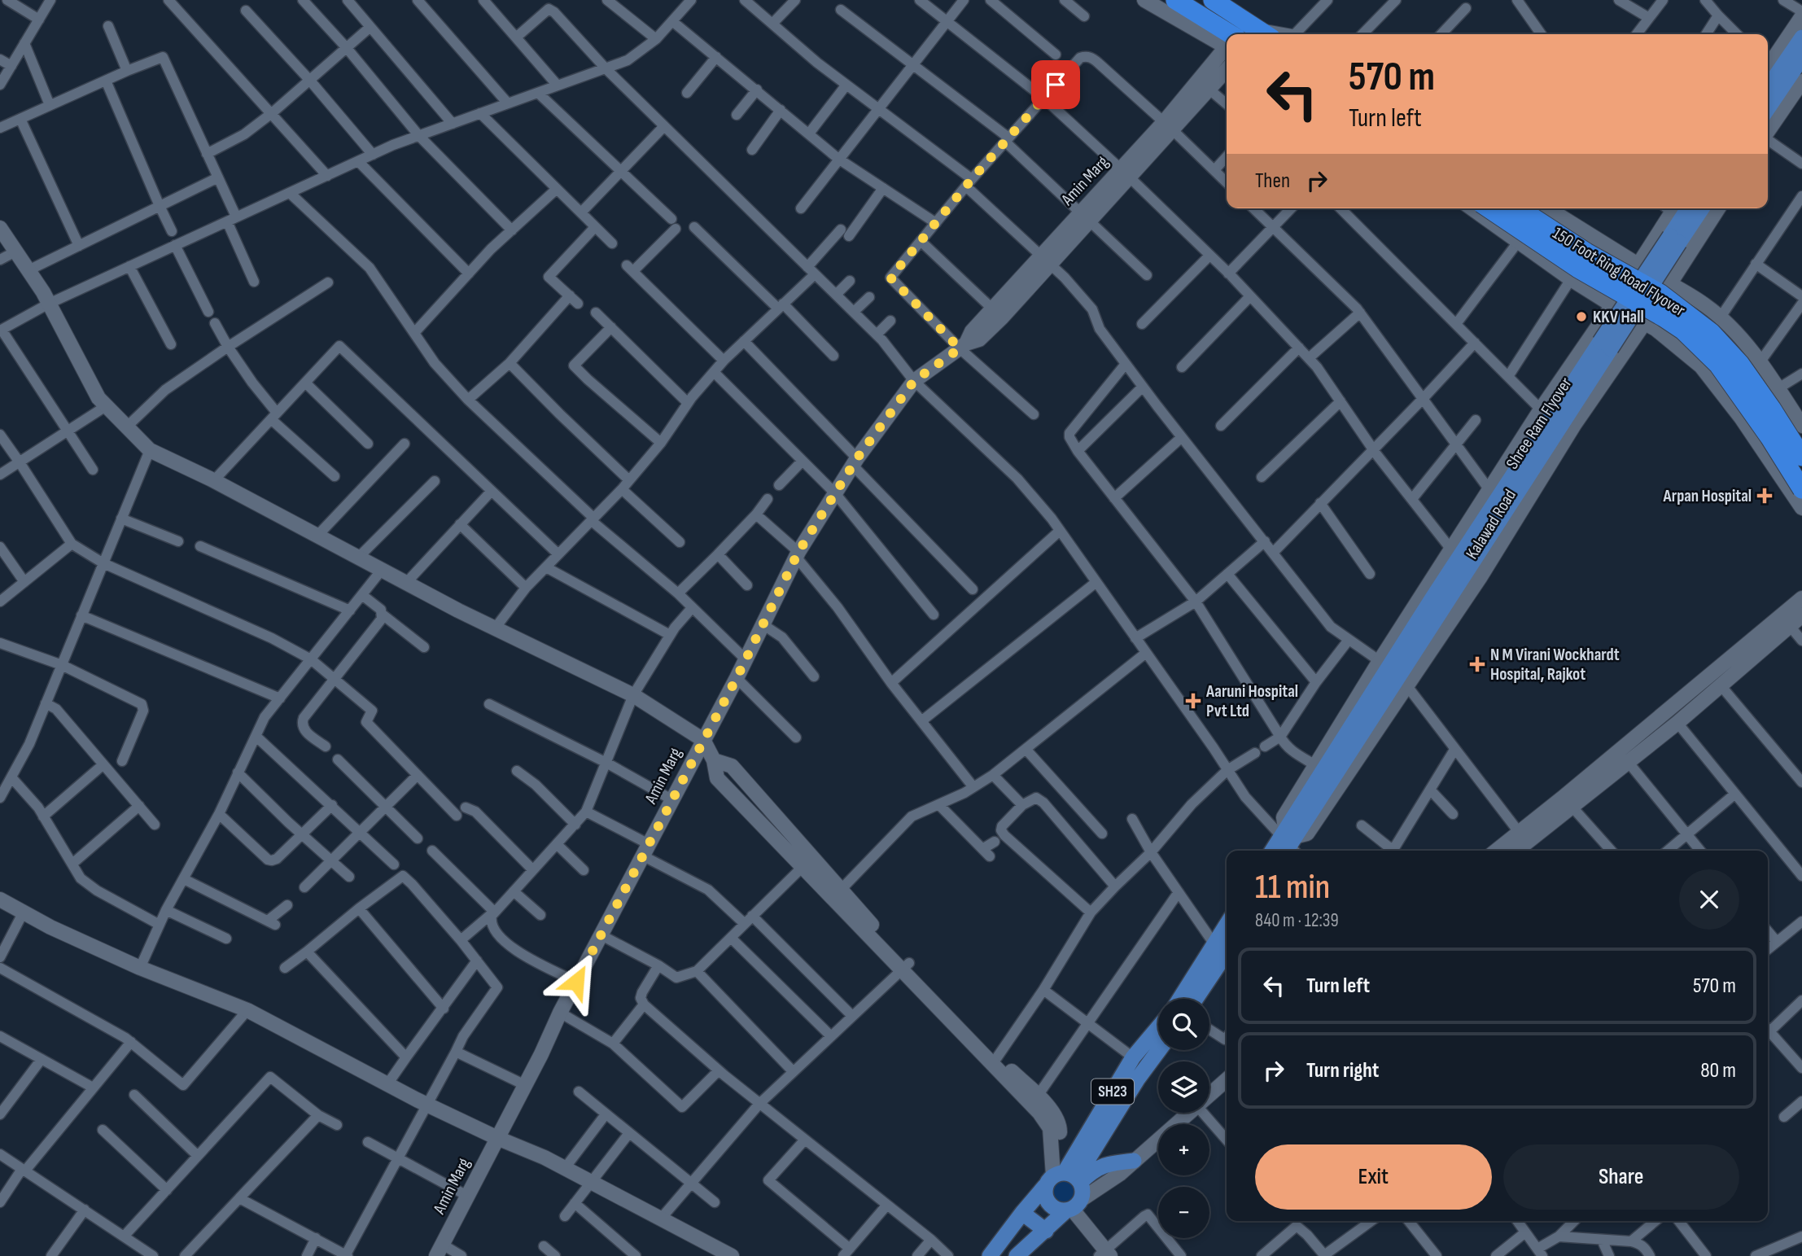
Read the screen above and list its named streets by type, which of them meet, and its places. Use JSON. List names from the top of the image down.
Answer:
{
  "streets": {
    "highway": ["150 Foot Ring Road Flyover"],
    "main road": ["Shree Ram Flyover", "Kalawad Road", "SH23"],
    "street": ["Amin Marg"]
  },
  "crossings": [
    ["Shree Ram Flyover", "Kalawad Road"]
  ],
  "places": {
    "other": ["KKV Hall"],
    "health": ["Arpan Hospital", "N M Virani Wockhardt Hospital, Rajkot", "Aaruni Hospital Pvt Ltd"]
  },
  "page": {
    "turn": ["570 m", "Turn left"],
    "then": "Then",
    "heading": ["11 min", "840 m · 12:39"],
    "list": [
      {
        "name": "Turn left",
        "value": "570 m"
      },
      {
        "name": "Turn right",
        "value": "80 m"
      }
    ],
    "map_buttons": ["+", "−"],
    "buttons": ["Exit", "Share"]
  }
}
